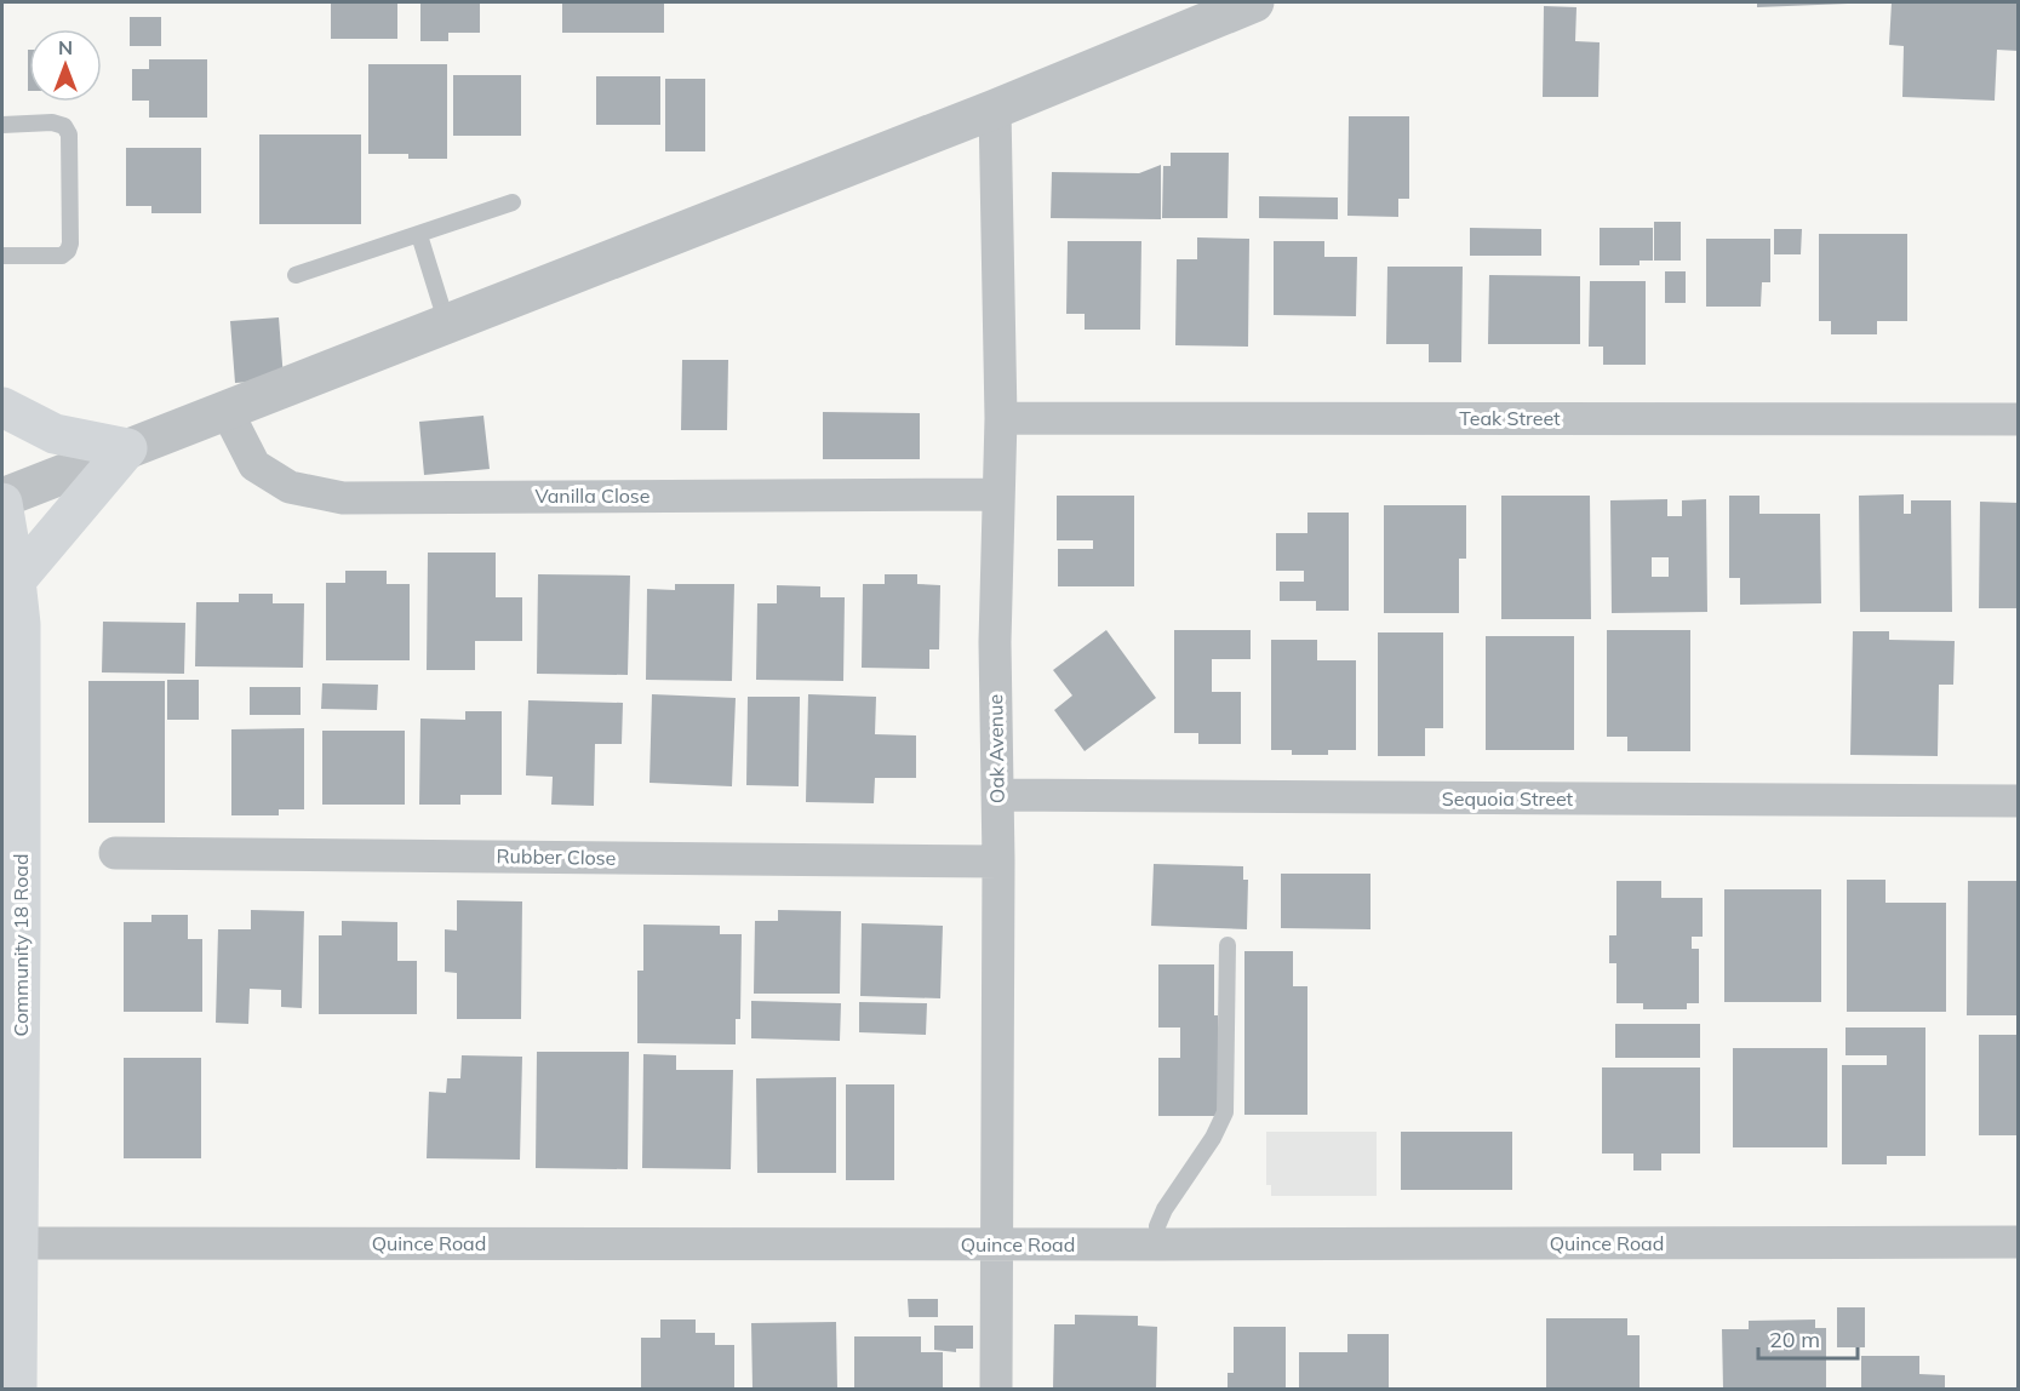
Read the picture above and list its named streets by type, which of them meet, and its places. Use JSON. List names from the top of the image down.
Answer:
{
  "streets": {
    "main road": ["Community 18 Road"],
    "street": [
      "Teak Street",
      "Vanilla Close",
      "Oak Avenue",
      "Sequoia Street",
      "Rubber Close",
      "Quince Road"
    ]
  },
  "crossings": [
    ["Teak Street", "Oak Avenue"],
    ["Vanilla Close", "Oak Avenue"],
    ["Oak Avenue", "Sequoia Street"],
    ["Oak Avenue", "Rubber Close"],
    ["Oak Avenue", "Quince Road"],
    ["Community 18 Road", "Quince Road"]
  ],
  "scale_bar": "20 m",
  "north": "top"
}
